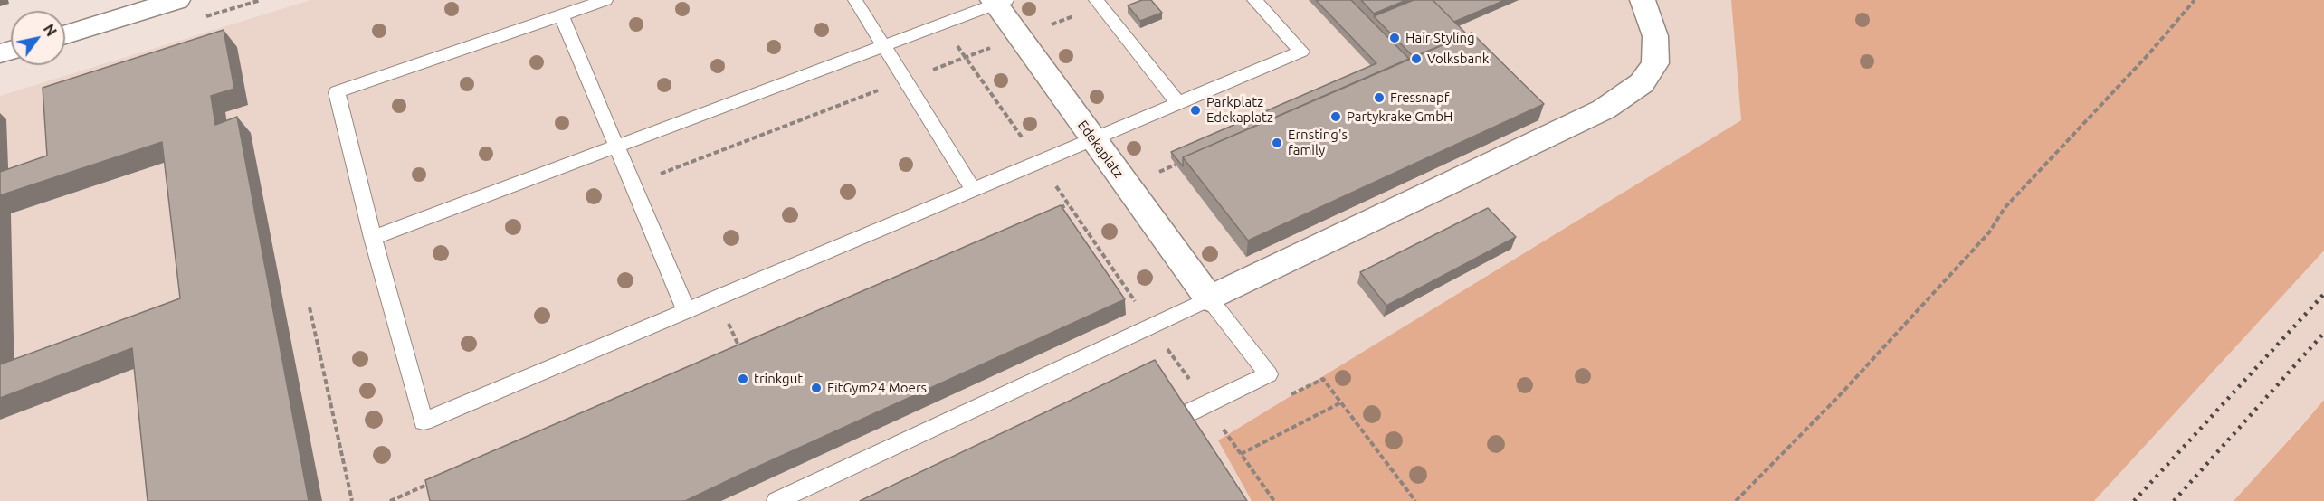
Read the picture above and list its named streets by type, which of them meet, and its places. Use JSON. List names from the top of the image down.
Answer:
{
  "streets": {
    "street": ["Edekaplatz"]
  },
  "places": [
    "Hair Styling",
    "Volksbank",
    "Fressnapf",
    "Parkplatz Edekaplatz",
    "Partykrake GmbH",
    "Ernsting's family",
    "trinkgut",
    "FitGym24 Moers"
  ],
  "north": "top right"
}
